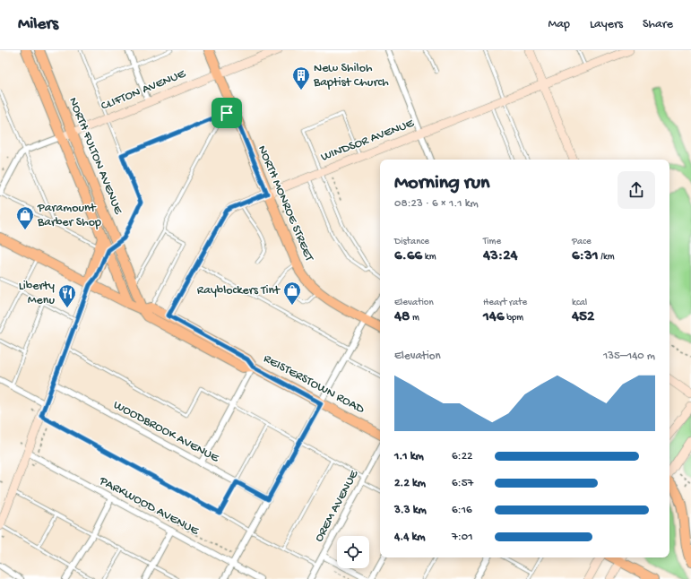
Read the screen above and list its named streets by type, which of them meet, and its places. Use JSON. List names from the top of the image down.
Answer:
{
  "streets": {
    "main road": ["NORTH FULTON AVENUE", "NORTH MONROE STREET", "REISTERSTOWN ROAD"],
    "street": [
      "CLIFTON AVENUE",
      "WINDSOR AVENUE",
      "WOODBROOK AVENUE",
      "PARKWOOD AVENUE",
      "OREM AVENUE"
    ]
  },
  "crossings": [
    ["CLIFTON AVENUE", "NORTH FULTON AVENUE"],
    ["CLIFTON AVENUE", "NORTH MONROE STREET"],
    ["WINDSOR AVENUE", "NORTH MONROE STREET"],
    ["WINDSOR AVENUE", "REISTERSTOWN ROAD"],
    ["NORTH FULTON AVENUE", "REISTERSTOWN ROAD"]
  ],
  "places": {
    "building": ["New Shiloh Baptist Church"],
    "shop": ["Paramount Barber Shop", "Rayblockers Tint"],
    "restaurant": ["Liberty Menu"]
  },
  "page": {
    "header": "Milers",
    "nav": ["Map", "Layers", "Share"],
    "heading": ["Morning run", "08:23 · 6 × 1.1 km"],
    "stats": [
      ["Distance", "6.66 km"],
      ["Time", "43:24"],
      ["Pace", "6:31 /km"],
      ["Elevation", "48 m"],
      ["Heart rate", "146 bpm"],
      ["kcal", "452"]
    ],
    "chart": ["Elevation", "135–140 m"],
    "list": [
      {
        "name": "1.1 km",
        "note": "6:22"
      },
      {
        "name": "2.2 km",
        "note": "6:57"
      },
      {
        "name": "3.3 km",
        "note": "6:16"
      },
      {
        "name": "4.4 km",
        "note": "7:01"
      }
    ]
  }
}
